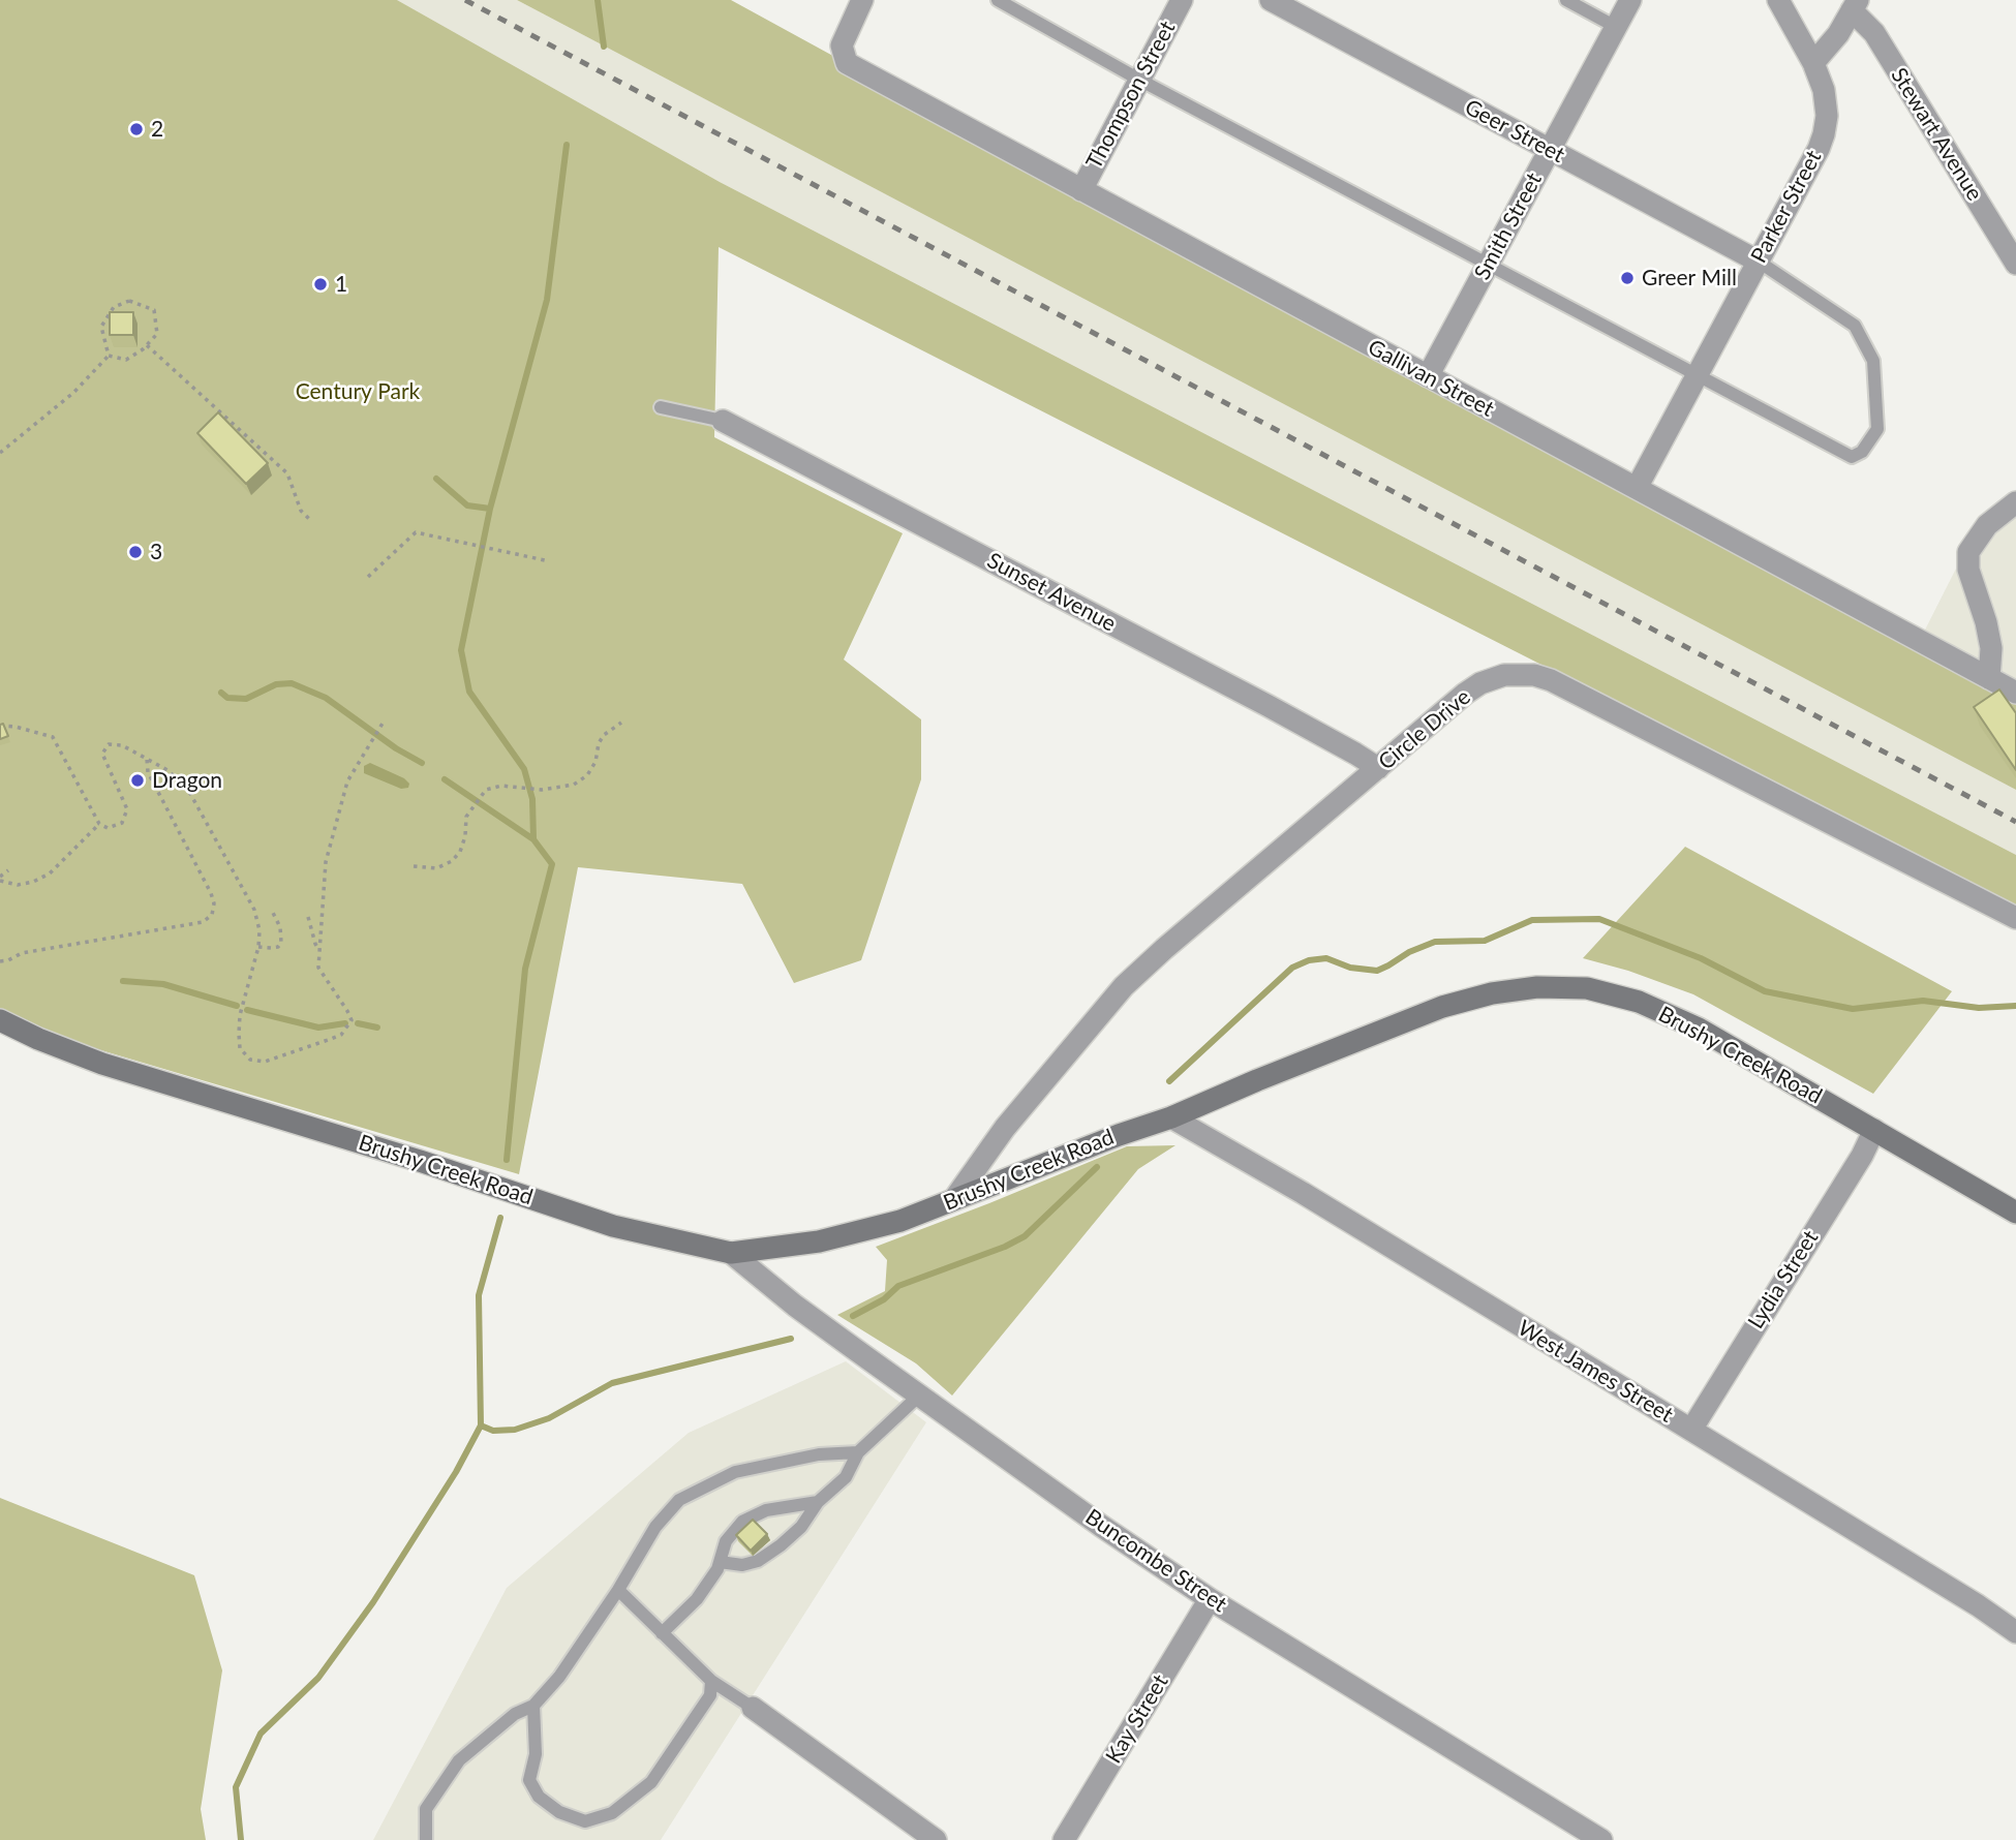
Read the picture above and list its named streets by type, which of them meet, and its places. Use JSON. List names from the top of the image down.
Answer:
{
  "streets": {
    "street": [
      "Thompson Street",
      "Geer Street",
      "Stewart Avenue",
      "Parker Street",
      "Smith Street",
      "Gallivan Street",
      "Sunset Avenue",
      "Circle Drive",
      "Brushy Creek Road",
      "Lydia Street",
      "West James Street",
      "Buncombe Street",
      "Kay Street"
    ]
  },
  "crossings": [
    ["Thompson Street", "Gallivan Street"],
    ["Geer Street", "Parker Street"],
    ["Geer Street", "Smith Street"],
    ["Parker Street", "Gallivan Street"],
    ["Smith Street", "Gallivan Street"],
    ["Sunset Avenue", "Circle Drive"],
    ["Circle Drive", "Brushy Creek Road"],
    ["Brushy Creek Road", "Lydia Street"],
    ["Brushy Creek Road", "West James Street"],
    ["Brushy Creek Road", "Buncombe Street"],
    ["Lydia Street", "West James Street"],
    ["Buncombe Street", "Kay Street"]
  ],
  "parks": ["Century Park"],
  "places": [
    "2",
    "Greer Mill",
    "1",
    "3",
    "Dragon"
  ]
}
